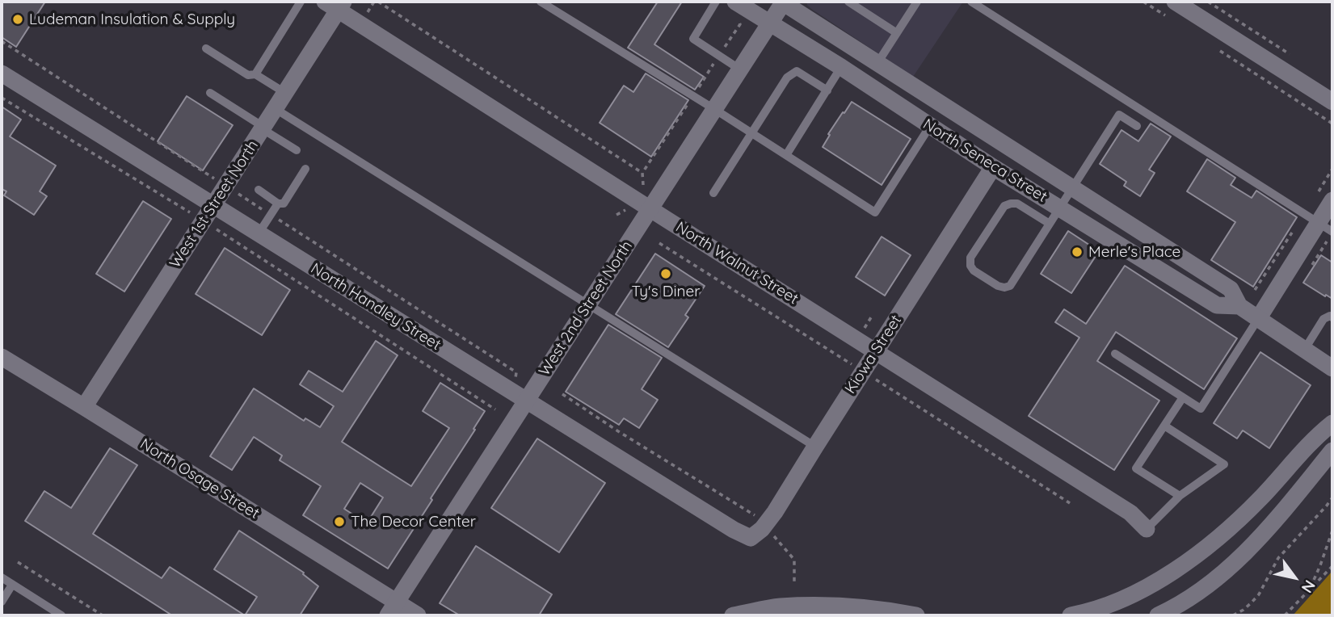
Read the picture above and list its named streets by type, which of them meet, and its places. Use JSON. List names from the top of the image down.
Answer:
{
  "streets": {
    "street": [
      "North Seneca Street",
      "West 1st Street North",
      "North Walnut Street",
      "North Handley Street",
      "West 2nd Street North",
      "Kiowa Street",
      "North Osage Street"
    ]
  },
  "crossings": [
    ["North Seneca Street", "West 2nd Street North"],
    ["North Seneca Street", "Kiowa Street"],
    ["West 1st Street North", "North Walnut Street"],
    ["West 1st Street North", "North Handley Street"],
    ["West 1st Street North", "North Osage Street"],
    ["North Walnut Street", "West 2nd Street North"],
    ["North Walnut Street", "Kiowa Street"],
    ["North Handley Street", "West 2nd Street North"],
    ["North Handley Street", "Kiowa Street"],
    ["West 2nd Street North", "North Osage Street"]
  ],
  "places": [
    "Ludeman Insulation & Supply",
    "Merle's Place",
    "Ty's Diner",
    "The Decor Center"
  ],
  "north": "bottom right"
}
